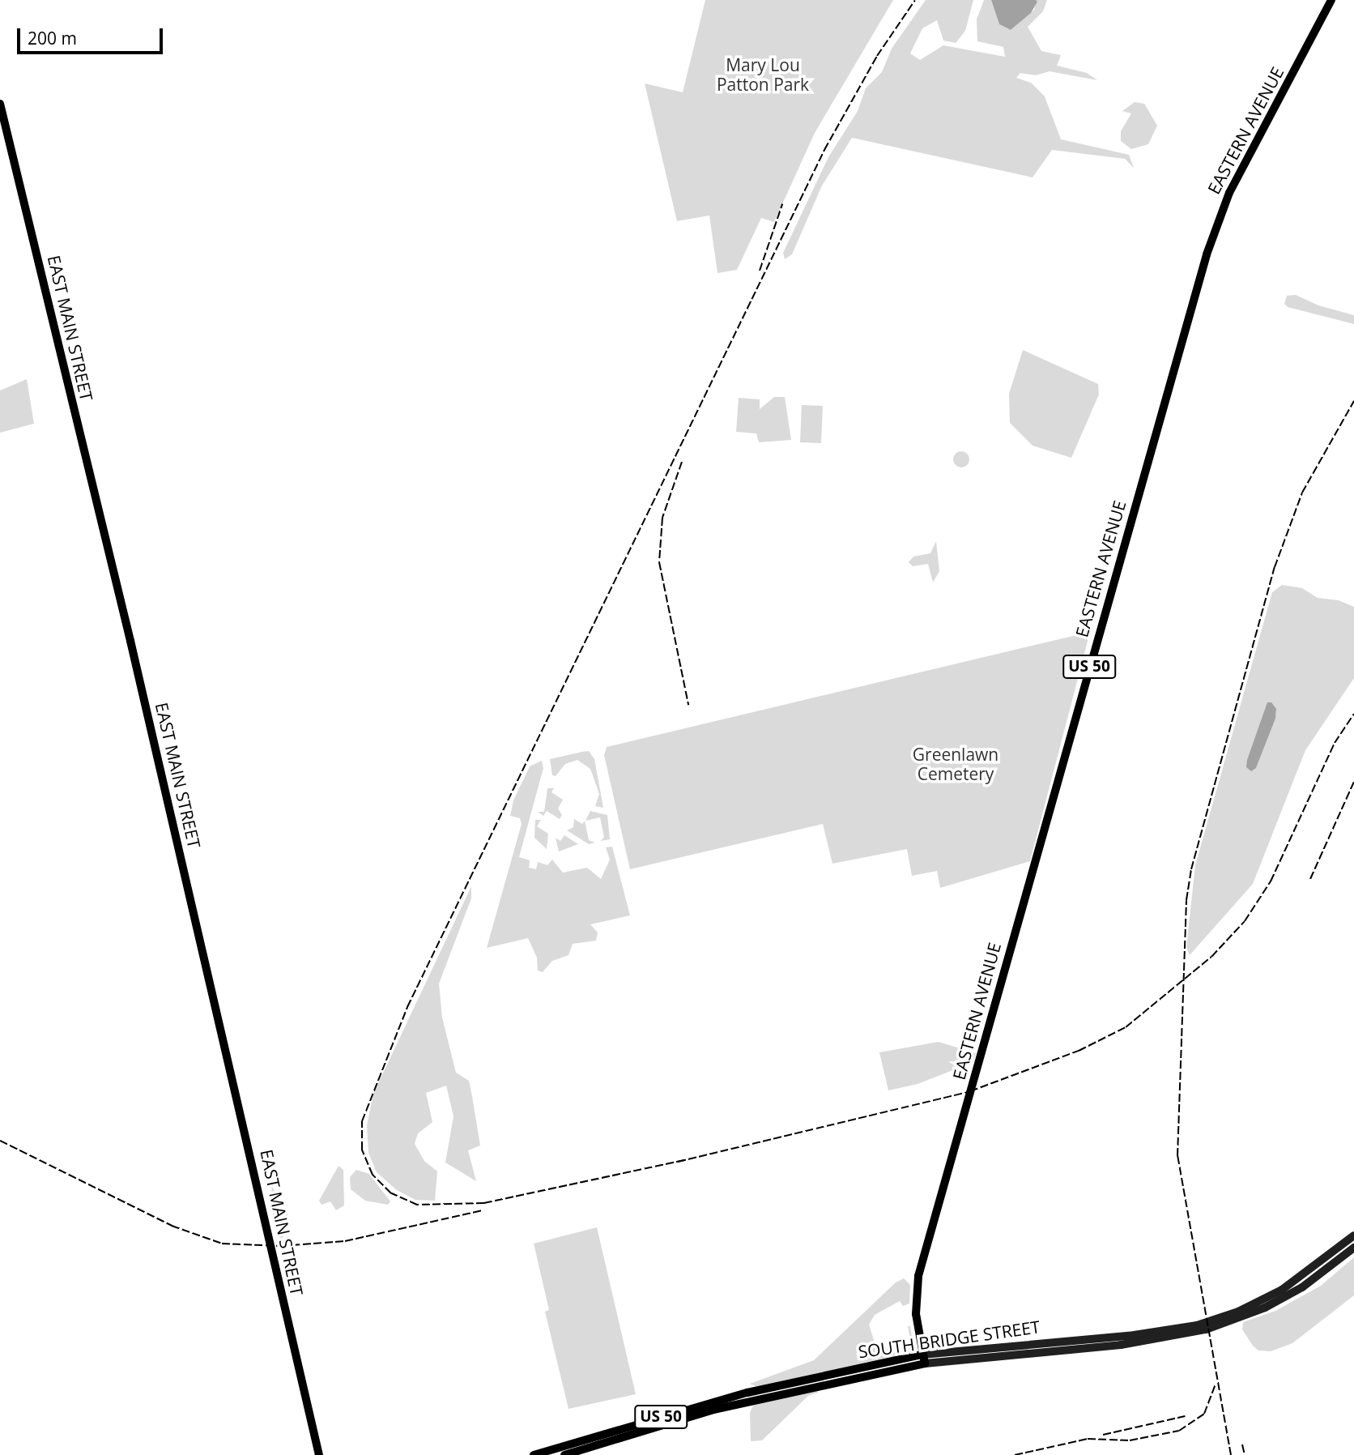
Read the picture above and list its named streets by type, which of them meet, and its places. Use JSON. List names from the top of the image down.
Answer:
{
  "streets": {
    "main road": [
      "EASTERN AVENUE",
      "EAST MAIN STREET",
      "US 50",
      "SOUTH BRIDGE STREET"
    ]
  },
  "crossings": [
    ["EASTERN AVENUE", "SOUTH BRIDGE STREET"]
  ],
  "parks": ["Mary Lou Patton Park", "Greenlawn Cemetery"],
  "scale_bar": "200 m"
}
